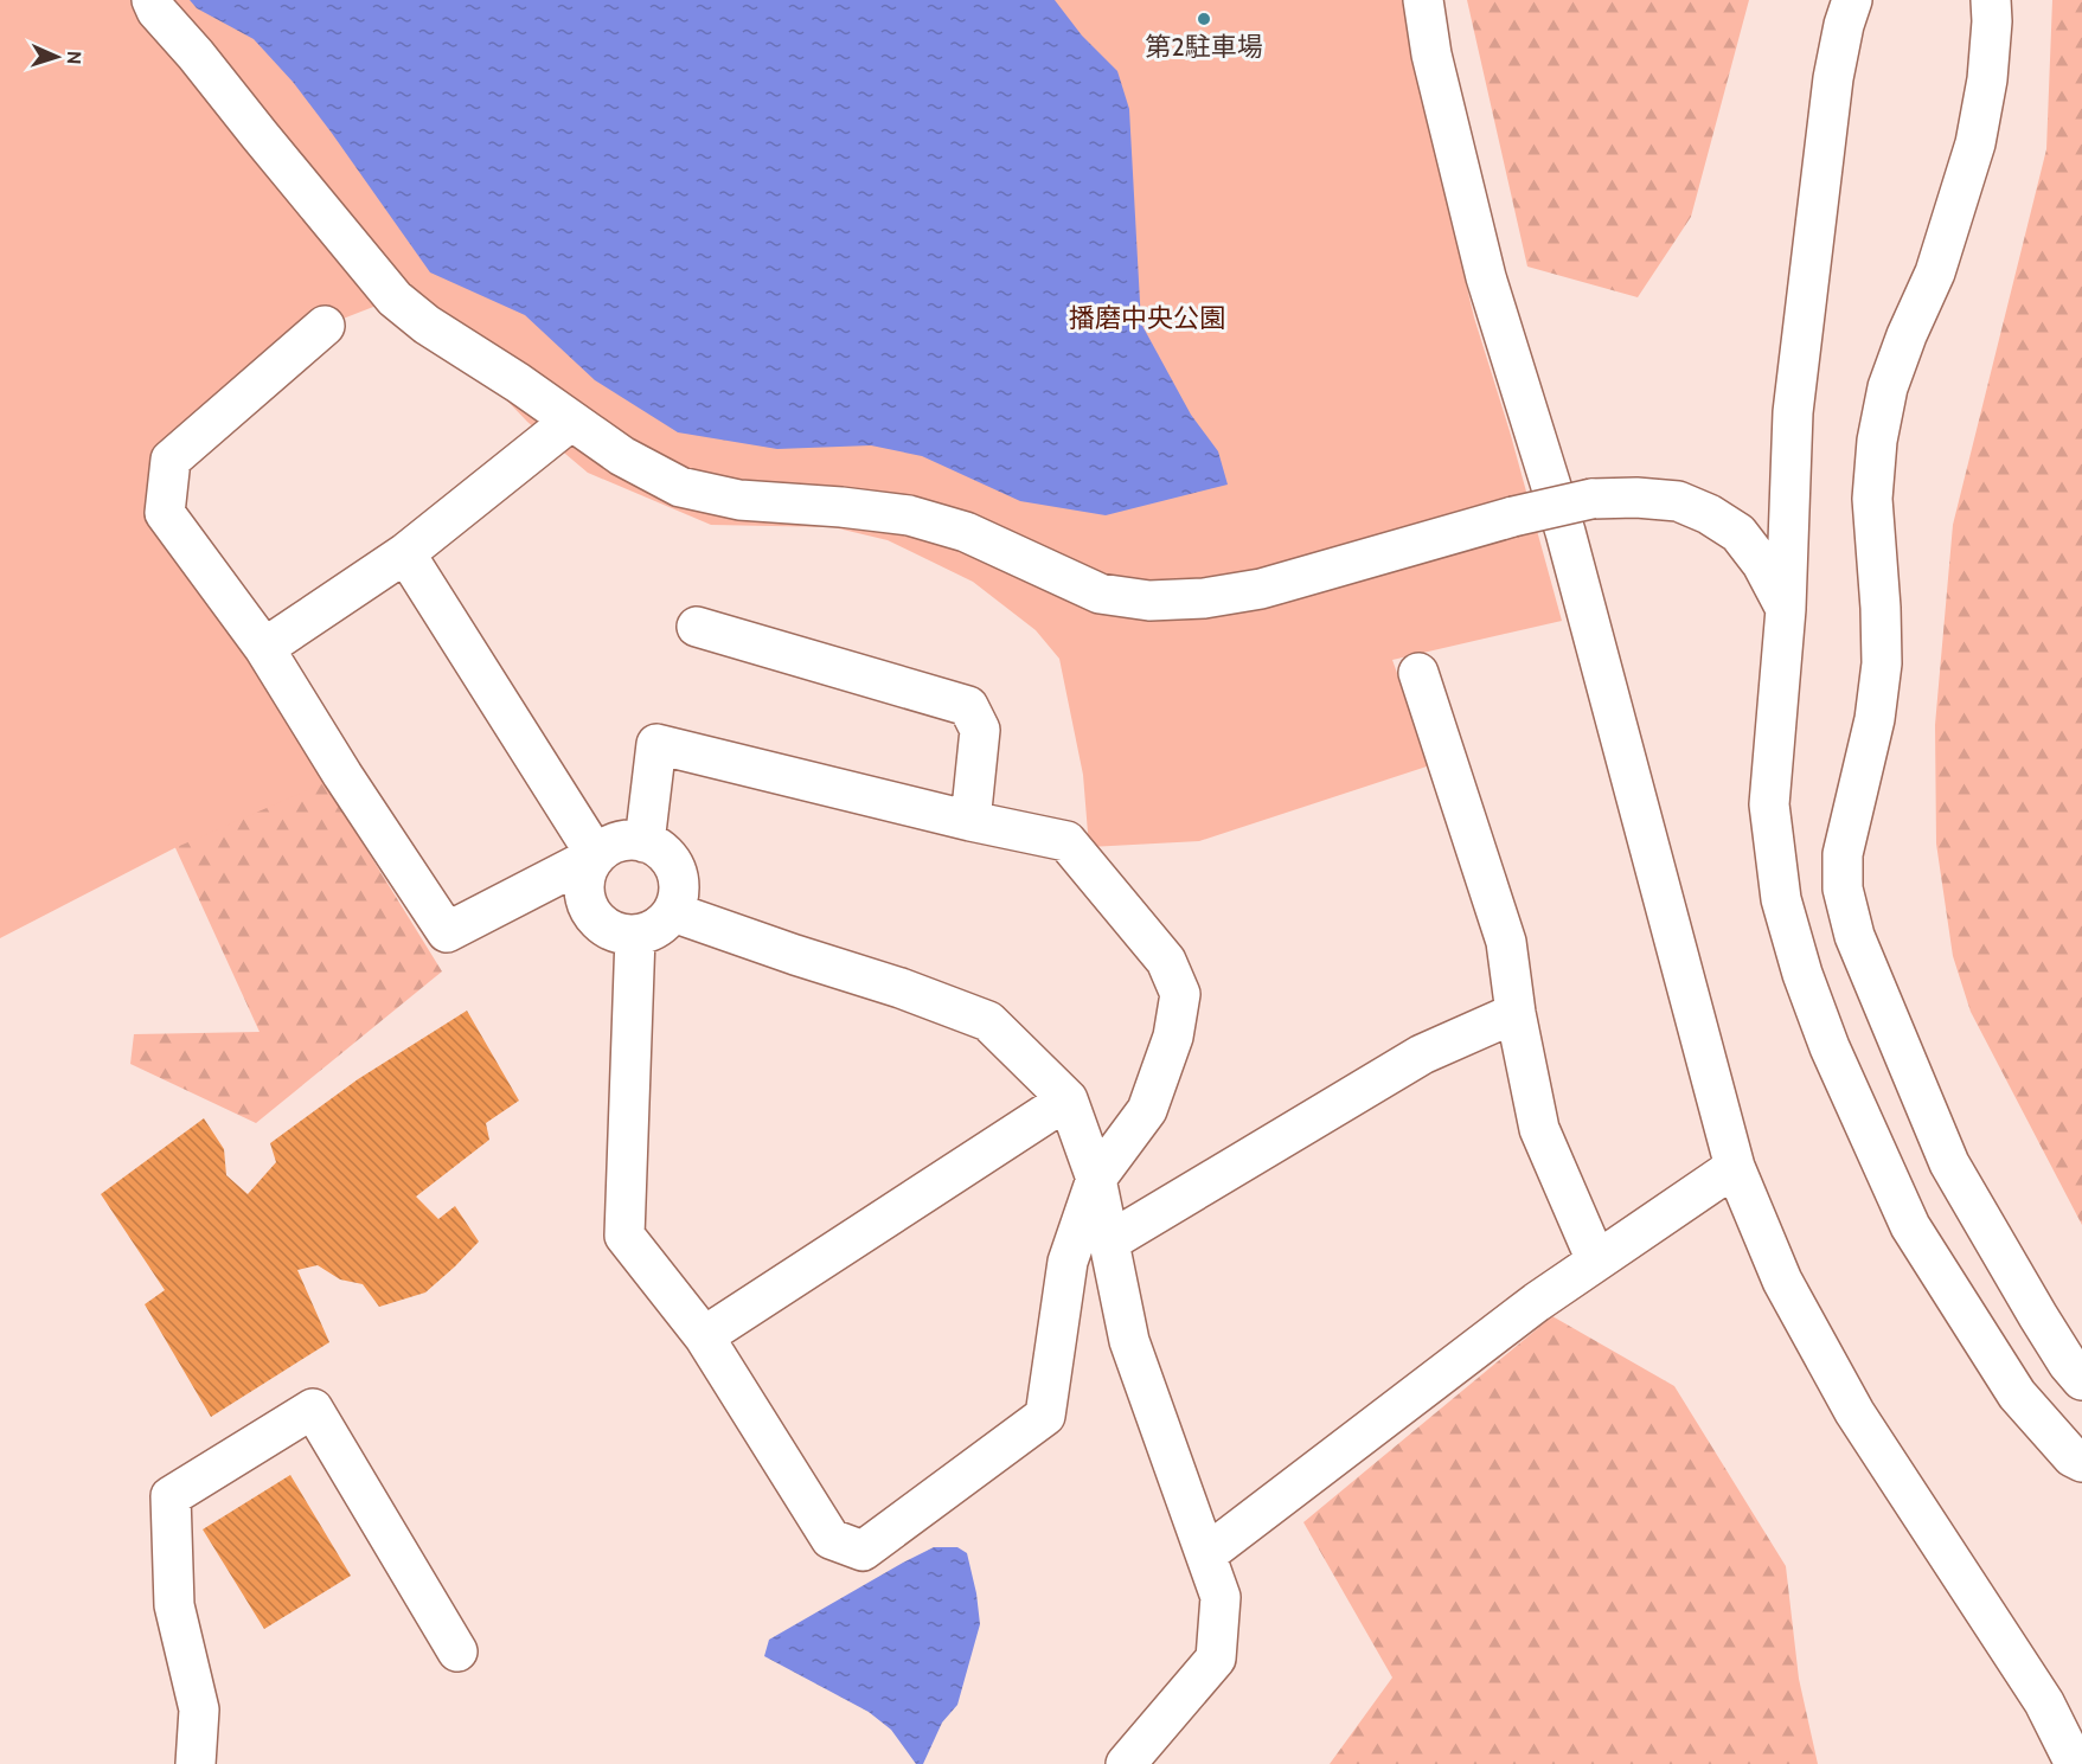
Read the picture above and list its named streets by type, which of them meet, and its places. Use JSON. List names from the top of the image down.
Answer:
{
  "parks": ["播磨中央公園"],
  "places": ["第2駐車場"],
  "north": "right"
}
